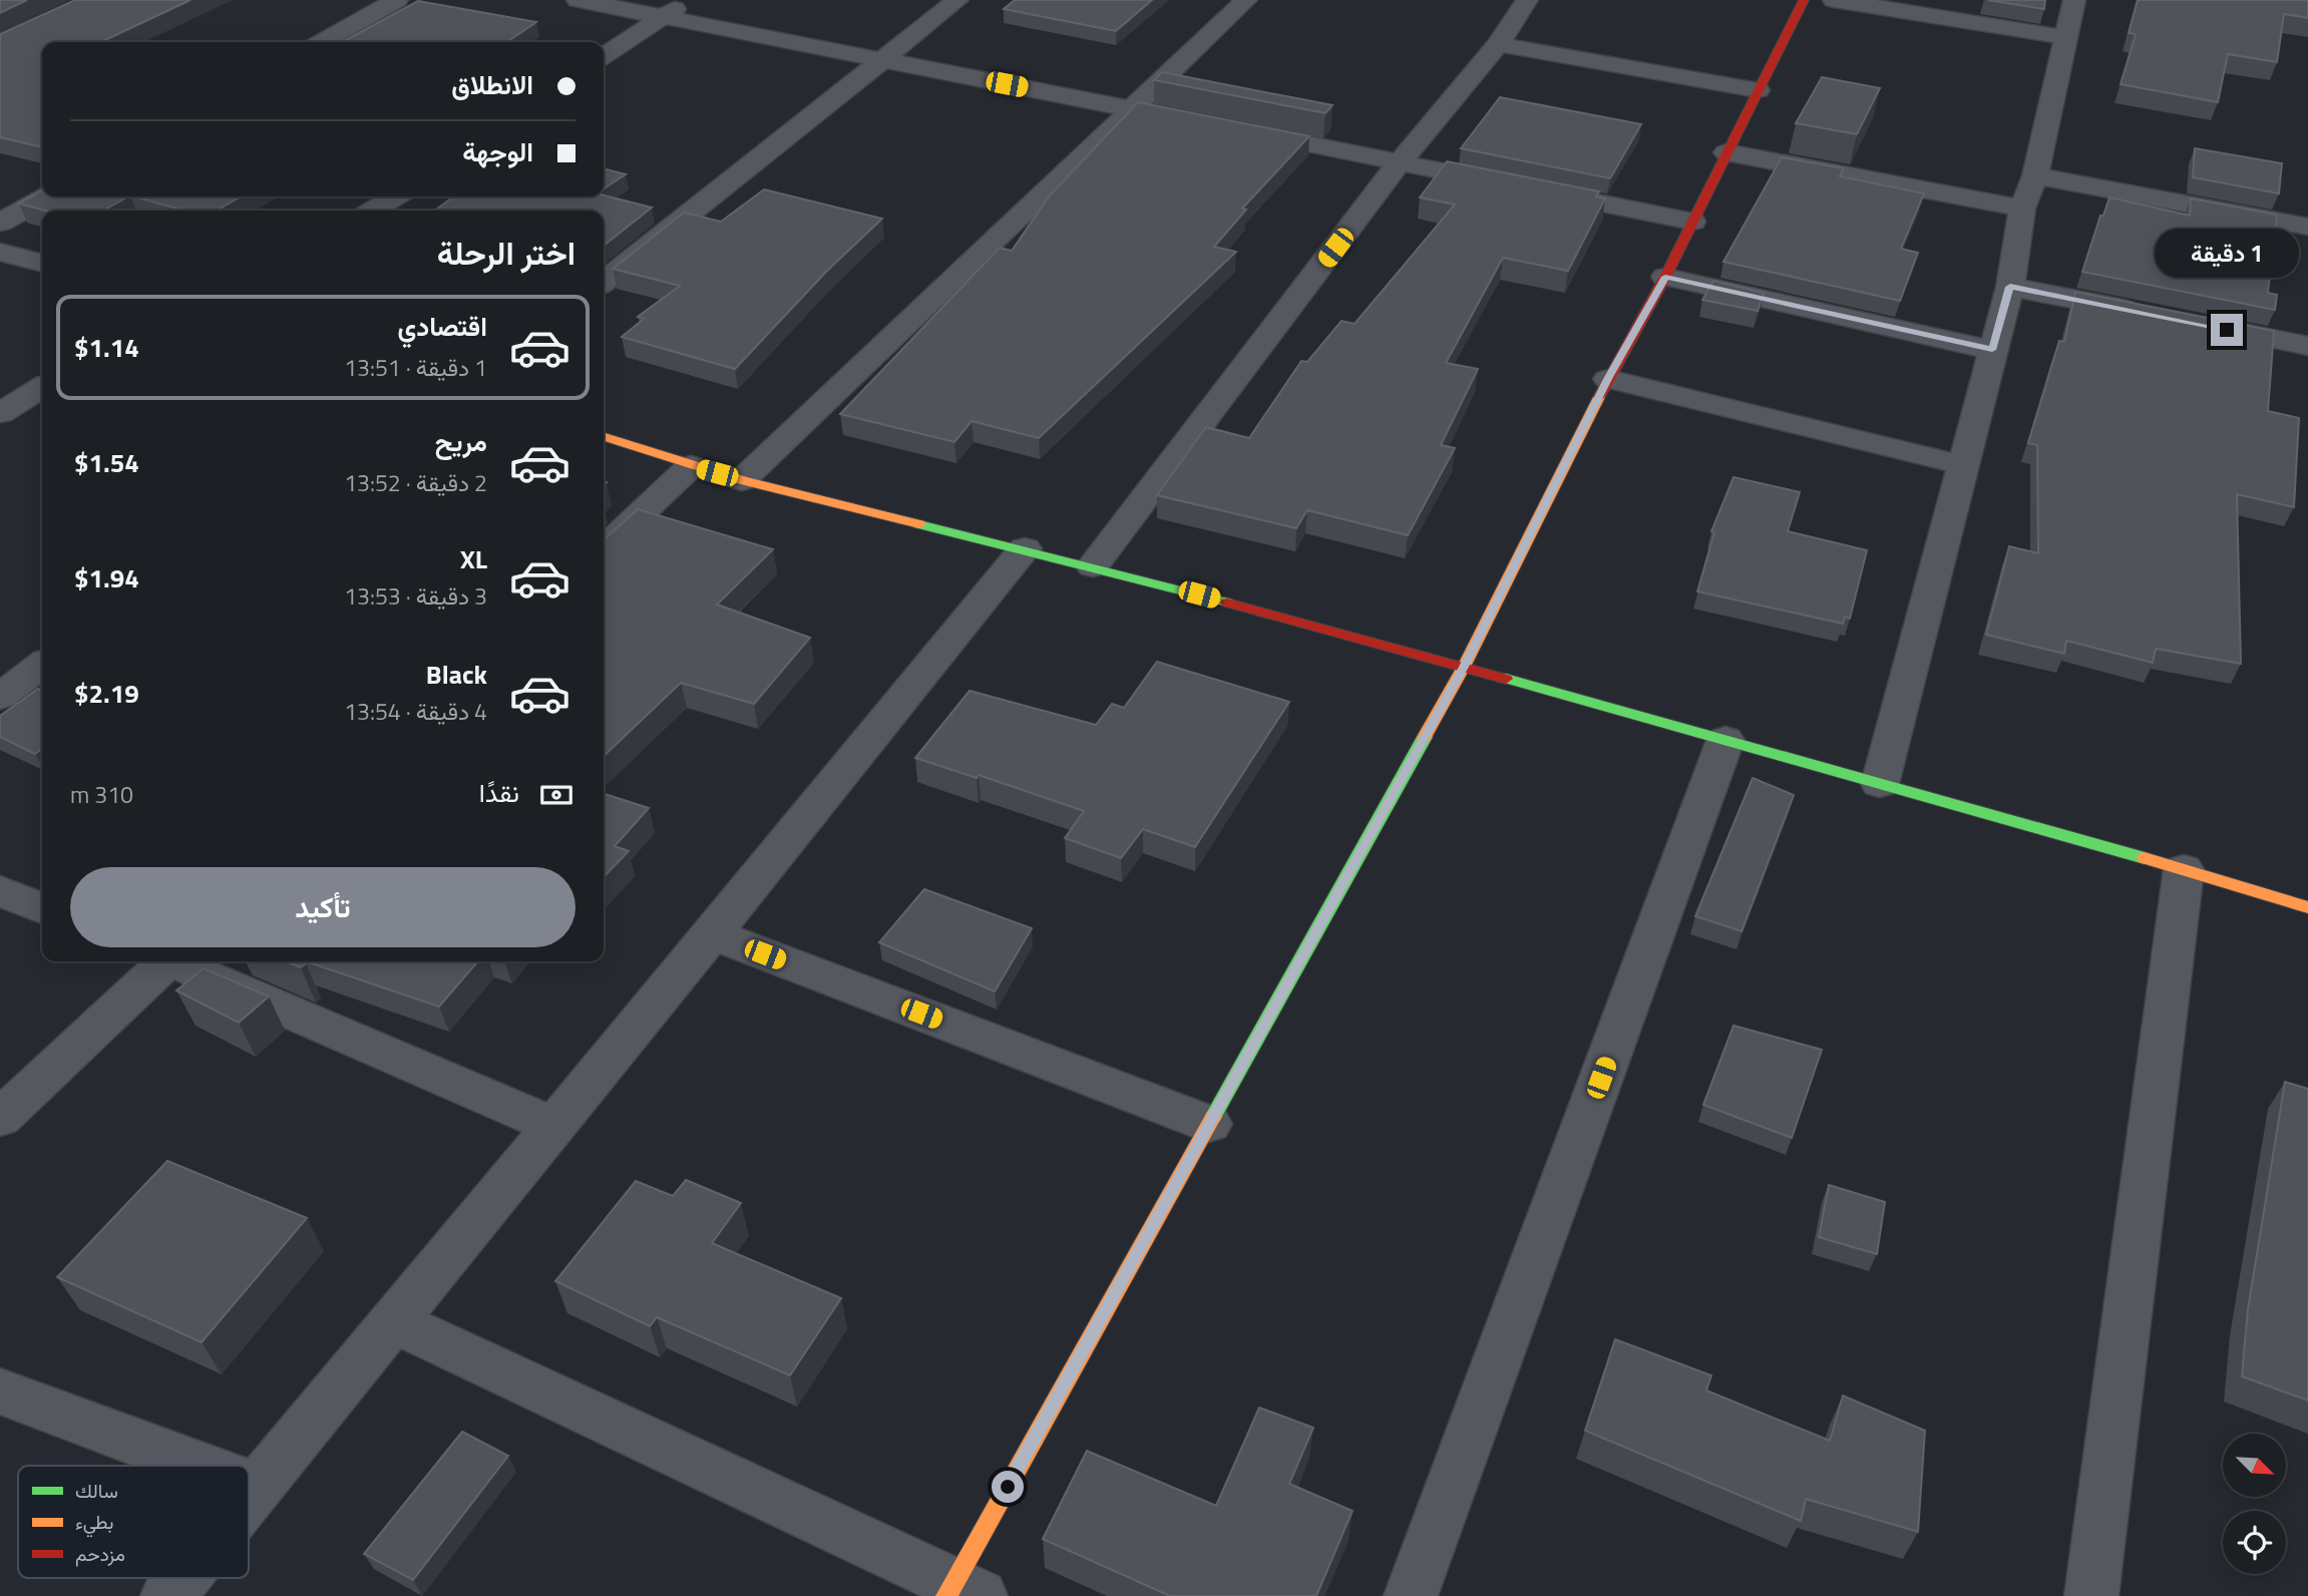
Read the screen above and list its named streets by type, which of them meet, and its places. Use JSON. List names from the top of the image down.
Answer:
{
  "legend": ["سالك", "بطيء", "مزدحم"],
  "north": "bottom right",
  "page": {
    "banner": ["الانطلاق", "الوجهة"],
    "heading": "اختر الرحلة",
    "bubble": "1 دقيقة",
    "list": [
      {
        "name": "اقتصادي",
        "note": "1 دقيقة · 13:51",
        "value": "$1.14"
      },
      {
        "name": "مريح",
        "note": "2 دقيقة · 13:52",
        "value": "$1.54"
      },
      {
        "name": "XL",
        "note": "3 دقيقة · 13:53",
        "value": "$1.94"
      },
      {
        "name": "Black",
        "note": "4 دقيقة · 13:54",
        "value": "$2.19"
      }
    ],
    "pay": ["نقدًا", "310 m"],
    "buttons": "تأكيد"
  }
}
